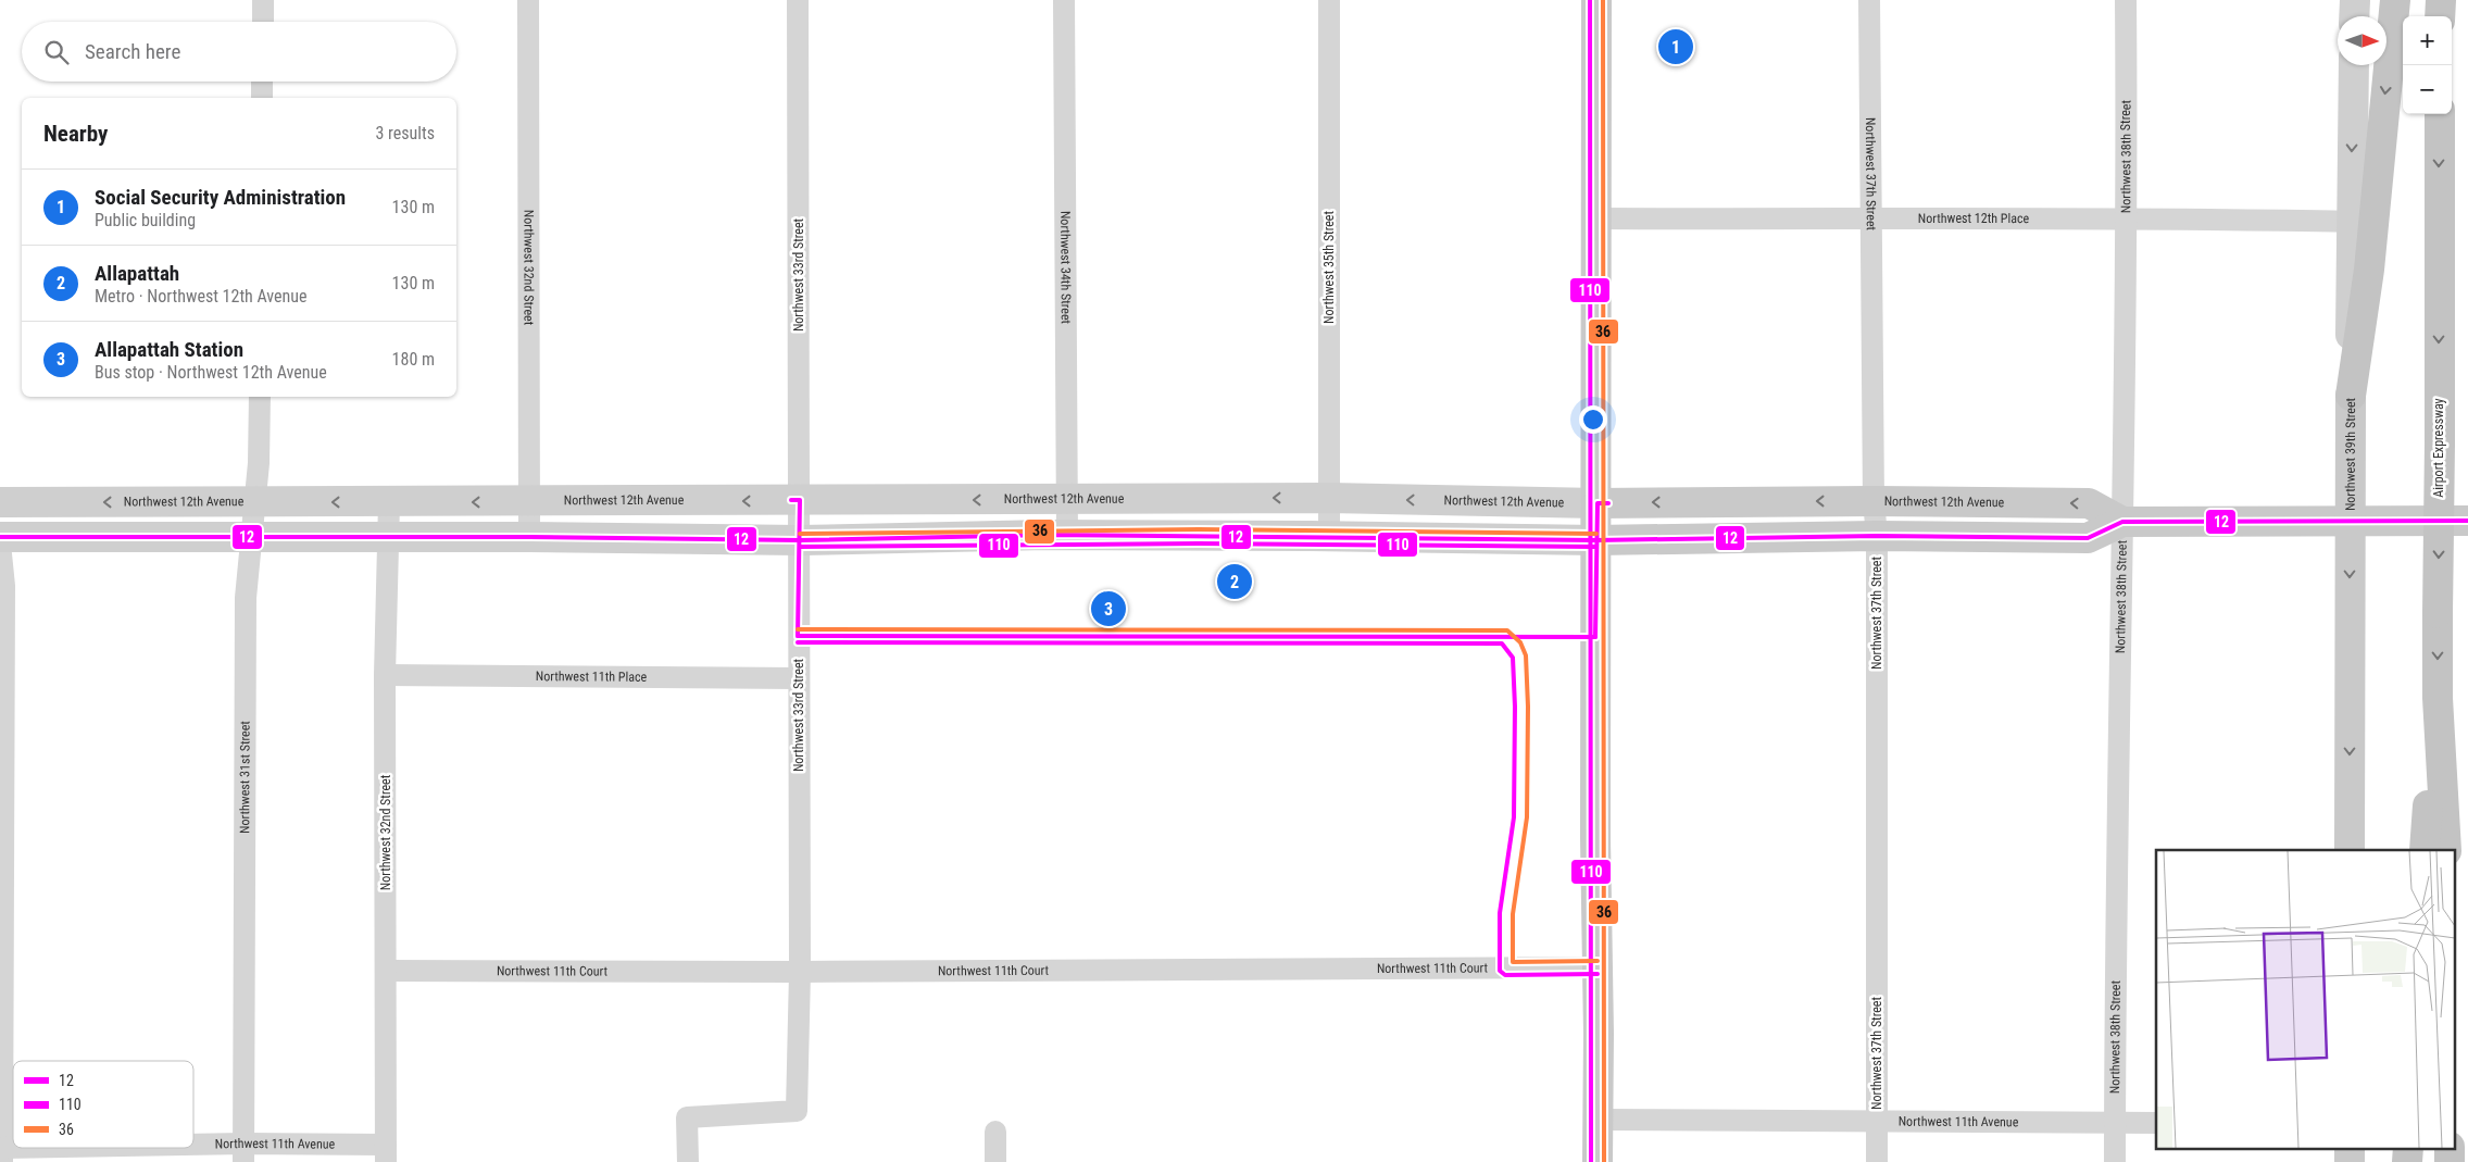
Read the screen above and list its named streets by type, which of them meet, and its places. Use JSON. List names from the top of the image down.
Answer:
{
  "streets": {
    "highway": ["Airport Expressway"],
    "main road": ["Northwest 39th Street", "Northwest 12th Avenue"],
    "street": [
      "Northwest 38th Street",
      "Northwest 37th Street",
      "Northwest 12th Place",
      "Northwest 34th Street",
      "Northwest 35th Street",
      "Northwest 32nd Street",
      "Northwest 33rd Street",
      "Northwest 11th Place",
      "Northwest 31st Street",
      "Northwest 11th Court",
      "Northwest 11th Avenue"
    ]
  },
  "crossings": [
    ["Northwest 38th Street", "Northwest 12th Place"],
    ["Northwest 38th Street", "Northwest 12th Avenue"],
    ["Northwest 38th Street", "Northwest 11th Avenue"],
    ["Northwest 37th Street", "Northwest 12th Place"],
    ["Northwest 37th Street", "Northwest 12th Avenue"],
    ["Northwest 37th Street", "Northwest 11th Avenue"],
    ["Northwest 12th Place", "Northwest 39th Street"],
    ["Northwest 34th Street", "Northwest 12th Avenue"],
    ["Northwest 35th Street", "Northwest 12th Avenue"],
    ["Northwest 32nd Street", "Northwest 12th Avenue"],
    ["Northwest 32nd Street", "Northwest 11th Place"],
    ["Northwest 32nd Street", "Northwest 11th Court"],
    ["Northwest 32nd Street", "Northwest 11th Avenue"],
    ["Northwest 33rd Street", "Northwest 12th Avenue"],
    ["Northwest 33rd Street", "Northwest 11th Place"],
    ["Northwest 33rd Street", "Northwest 11th Court"],
    ["Northwest 39th Street", "Northwest 12th Avenue"],
    ["Northwest 12th Avenue", "Northwest 31st Street"],
    ["Northwest 31st Street", "Northwest 11th Avenue"]
  ],
  "one_way": ["Northwest 39th Street"],
  "lines": ["transit line 110", "transit line 36", "transit line 12"],
  "legend": ["12", "110", "36"],
  "north": "right",
  "page": {
    "map_buttons": ["+", "−"],
    "search": "Search here",
    "pins": ["1", "2", "3"],
    "heading": ["Nearby", "3 results"],
    "list": [
      {
        "mark": "1",
        "name": "Social Security Administration",
        "note": "Public building",
        "value": "130 m"
      },
      {
        "mark": "2",
        "name": "Allapattah",
        "note": "Metro · Northwest 12th Avenue",
        "value": "130 m"
      },
      {
        "mark": "3",
        "name": "Allapattah Station",
        "note": "Bus stop · Northwest 12th Avenue",
        "value": "180 m"
      }
    ]
  }
}
